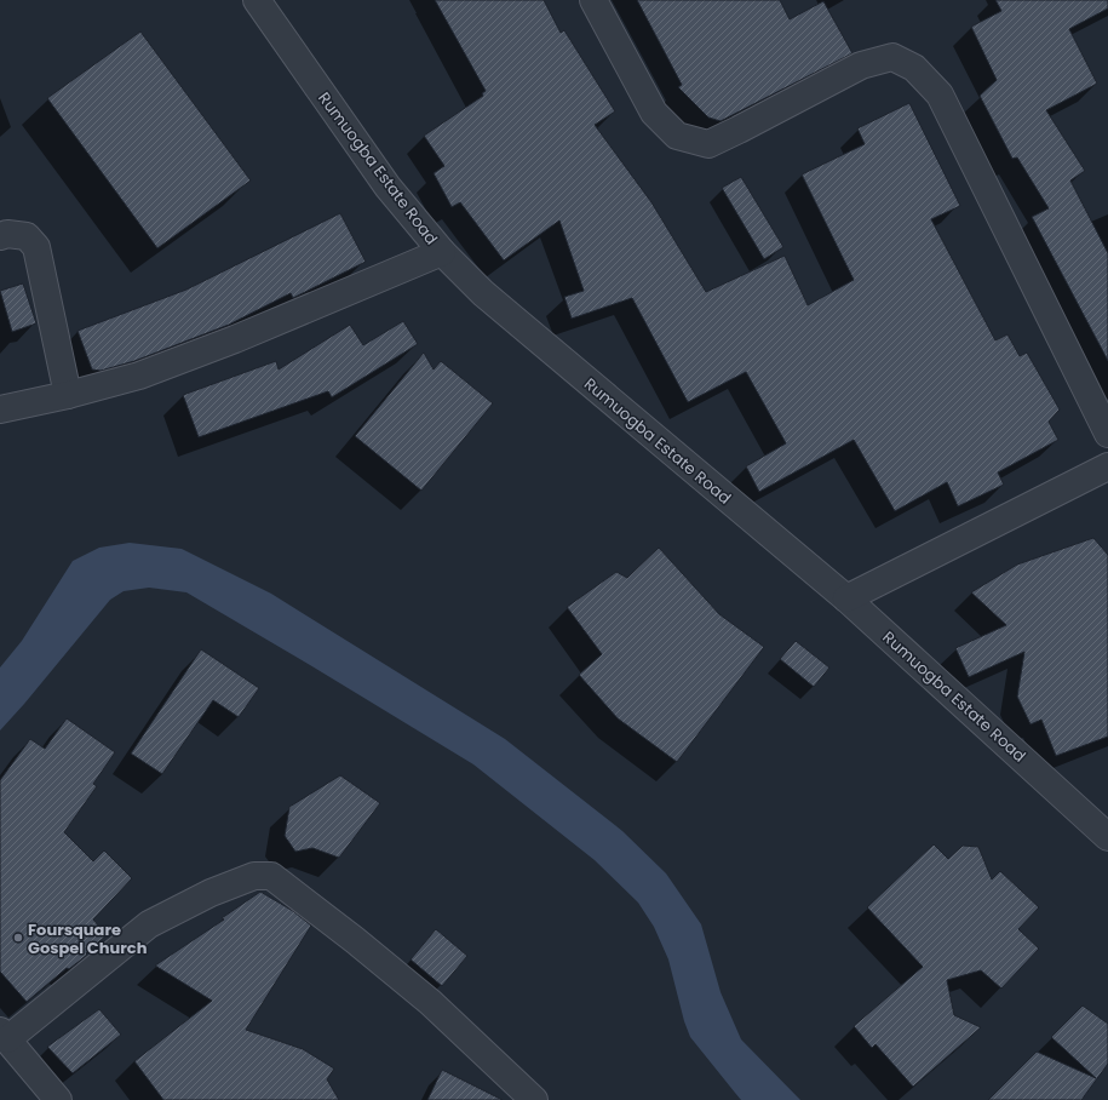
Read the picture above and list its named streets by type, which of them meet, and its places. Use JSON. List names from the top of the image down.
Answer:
{
  "streets": {
    "street": ["Rumuogba Estate Road"]
  },
  "places": ["Foursquare Gospel Church"]
}
